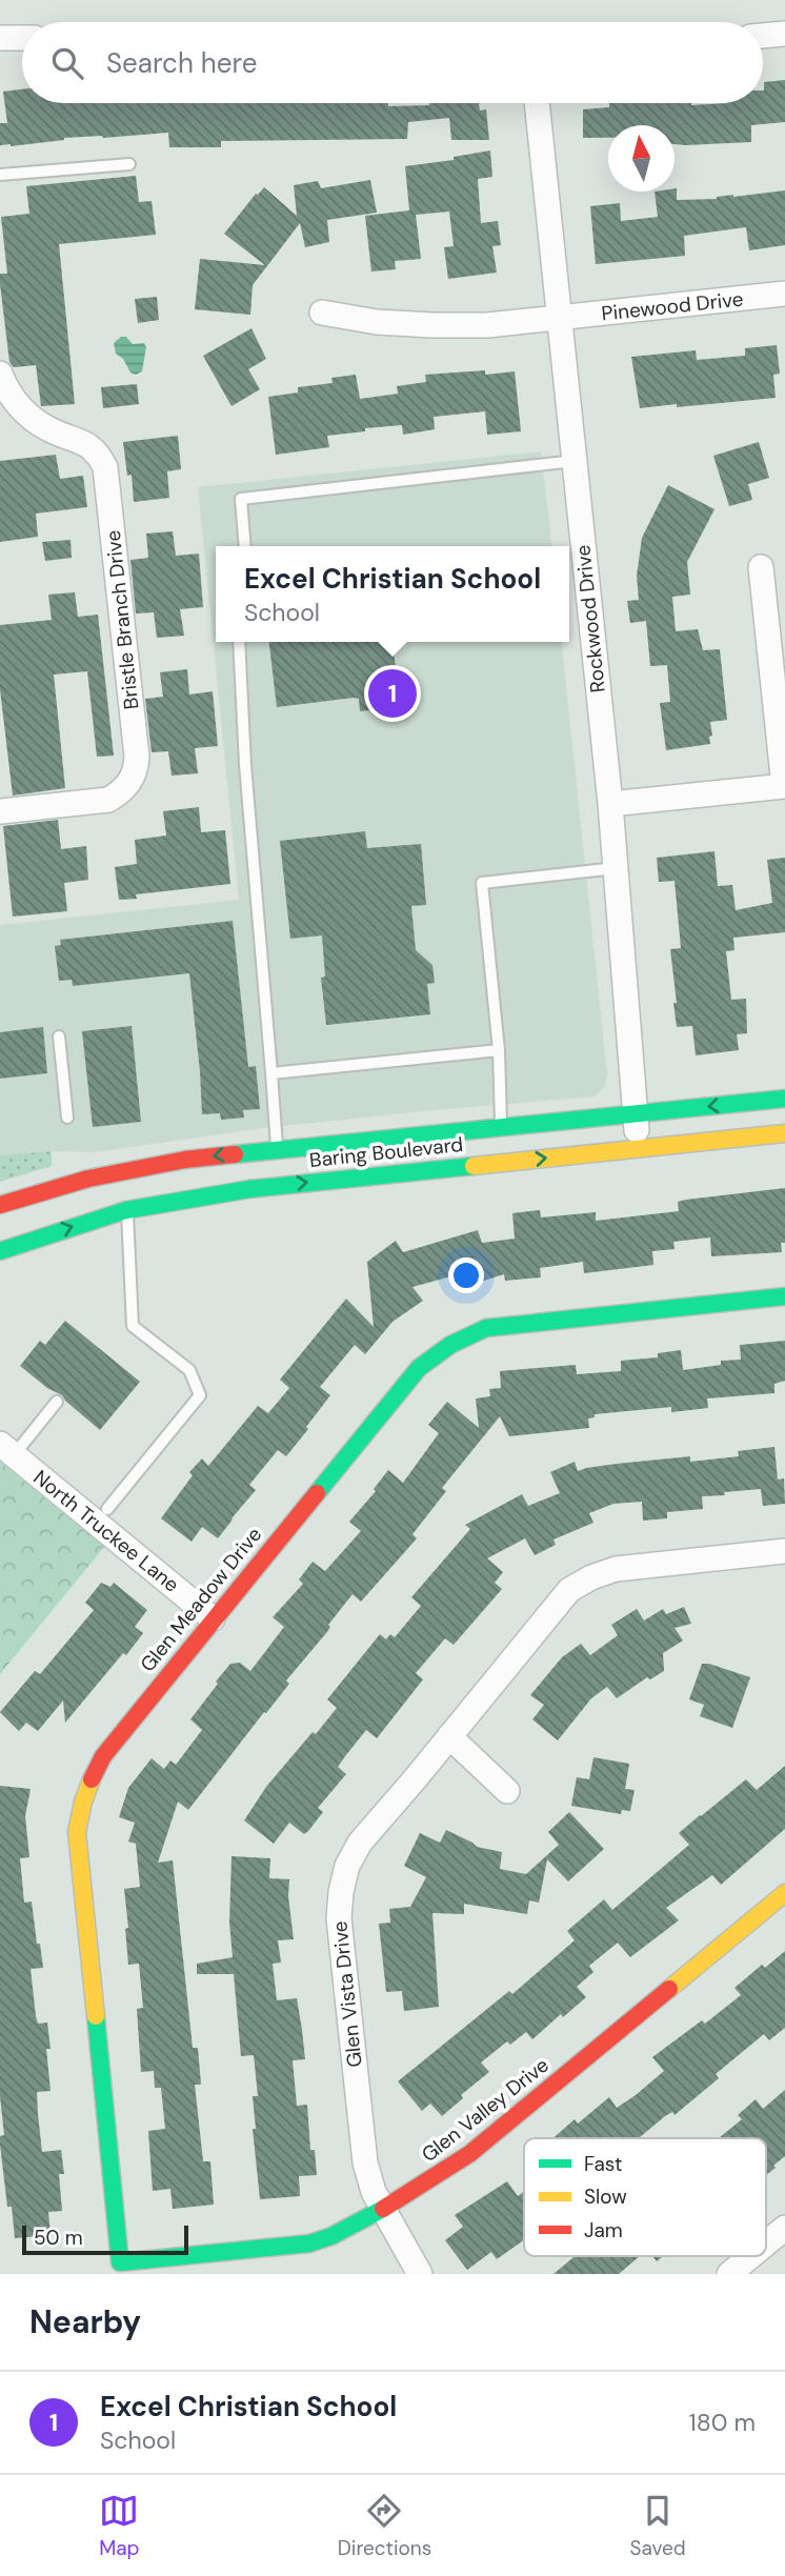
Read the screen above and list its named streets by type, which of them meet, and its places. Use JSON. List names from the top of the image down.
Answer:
{
  "streets": {
    "street": [
      "Pinewood Drive",
      "Rockwood Drive",
      "Bristle Branch Drive",
      "Baring Boulevard",
      "North Truckee Lane",
      "Glen Meadow Drive",
      "Glen Vista Drive",
      "Glen Valley Drive"
    ]
  },
  "crossings": [
    ["Pinewood Drive", "Rockwood Drive"],
    ["Rockwood Drive", "Baring Boulevard"],
    ["North Truckee Lane", "Glen Meadow Drive"],
    ["Glen Meadow Drive", "Glen Valley Drive"],
    ["Glen Vista Drive", "Glen Valley Drive"]
  ],
  "legend": ["Fast", "Slow", "Jam"],
  "scale_bar": "50 m",
  "north": "top",
  "page": {
    "search": "Search here",
    "popup": ["Excel Christian School", "School"],
    "pins": "1",
    "scale": "50 m",
    "heading": "Nearby",
    "list": [
      {
        "mark": "1",
        "name": "Excel Christian School",
        "note": "School",
        "value": "180 m"
      }
    ],
    "nav": ["Map", "Directions", "Saved"]
  }
}
